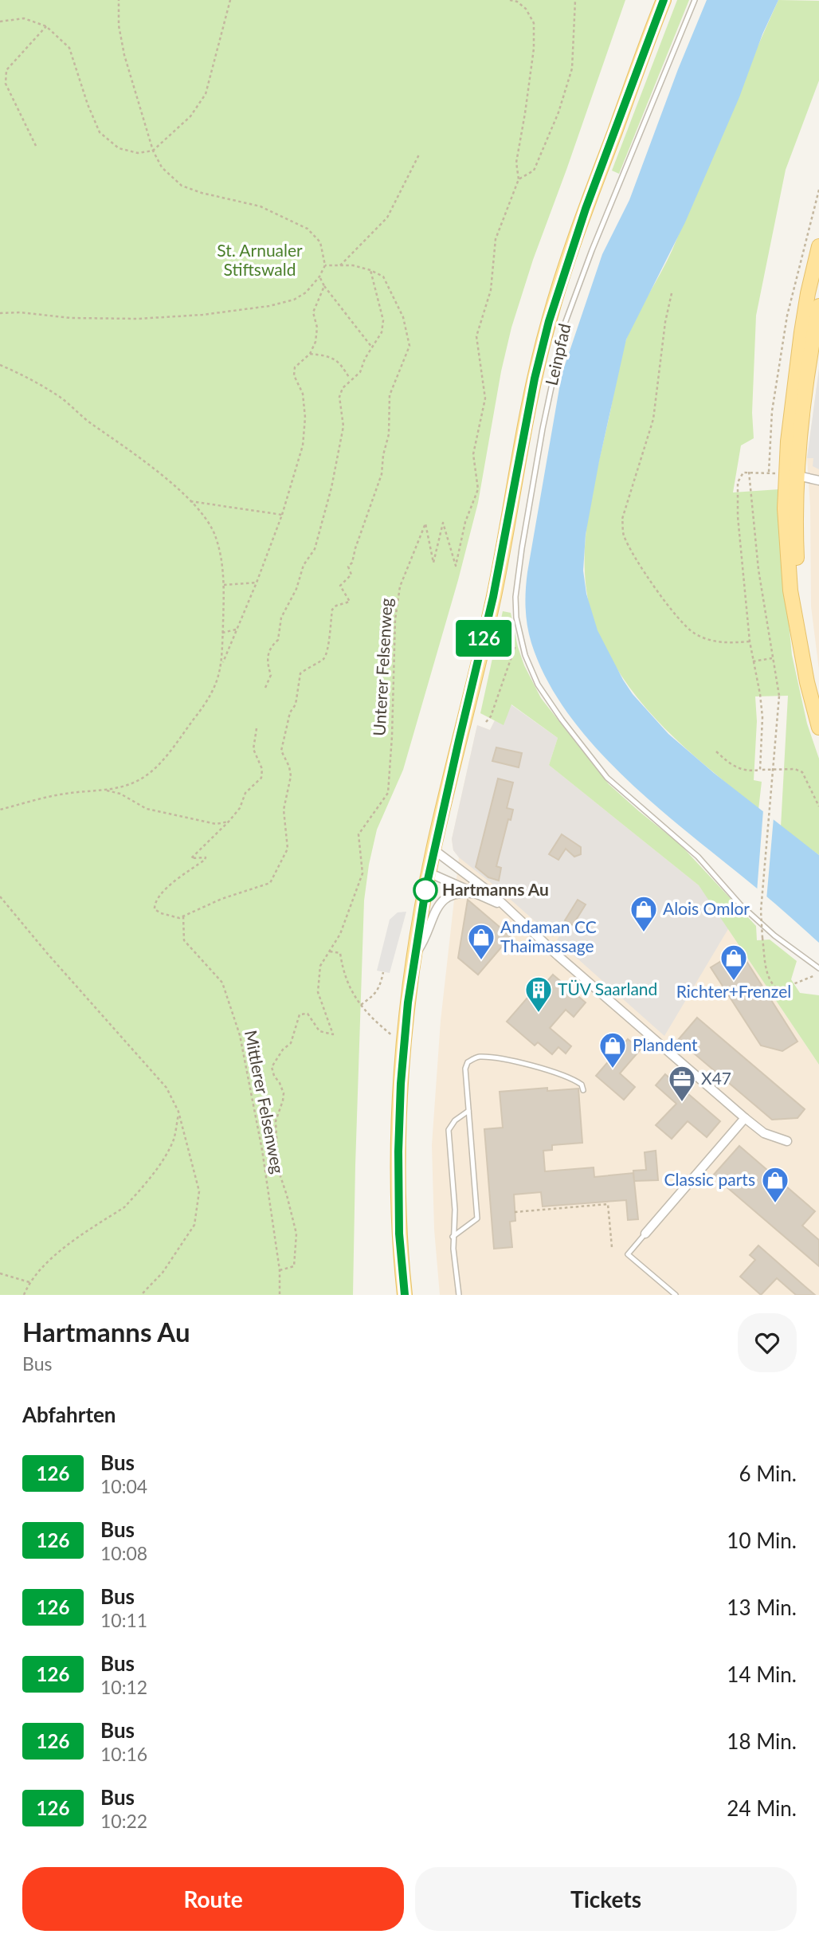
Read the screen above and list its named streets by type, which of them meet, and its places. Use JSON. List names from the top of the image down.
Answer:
{
  "streets": {
    "lane": ["Leinpfad"],
    "path": ["Unterer Felsenweg", "Mittlerer Felsenweg"]
  },
  "parks": ["St. Arnualer Stiftswald"],
  "places": {
    "other": ["Hartmanns Au"],
    "shop": [
      "Alois Omlor",
      "Andaman CC Thaimassage",
      "Richter+Frenzel",
      "Plandent",
      "Classic parts"
    ],
    "building": ["TÜV Saarland"],
    "office": ["X47"]
  },
  "lines": ["bus line 126"],
  "page": {
    "on_map": "126",
    "heading": [
      ["Hartmanns Au", "Bus"],
      "Abfahrten"
    ],
    "list": [
      {
        "mark": "126",
        "name": "Bus",
        "note": "10:04",
        "value": "6 Min."
      },
      {
        "mark": "126",
        "name": "Bus",
        "note": "10:08",
        "value": "10 Min."
      },
      {
        "mark": "126",
        "name": "Bus",
        "note": "10:11",
        "value": "13 Min."
      },
      {
        "mark": "126",
        "name": "Bus",
        "note": "10:12",
        "value": "14 Min."
      },
      {
        "mark": "126",
        "name": "Bus",
        "note": "10:16",
        "value": "18 Min."
      },
      {
        "mark": "126",
        "name": "Bus",
        "note": "10:22",
        "value": "24 Min."
      }
    ],
    "buttons": ["Route", "Tickets"]
  }
}
